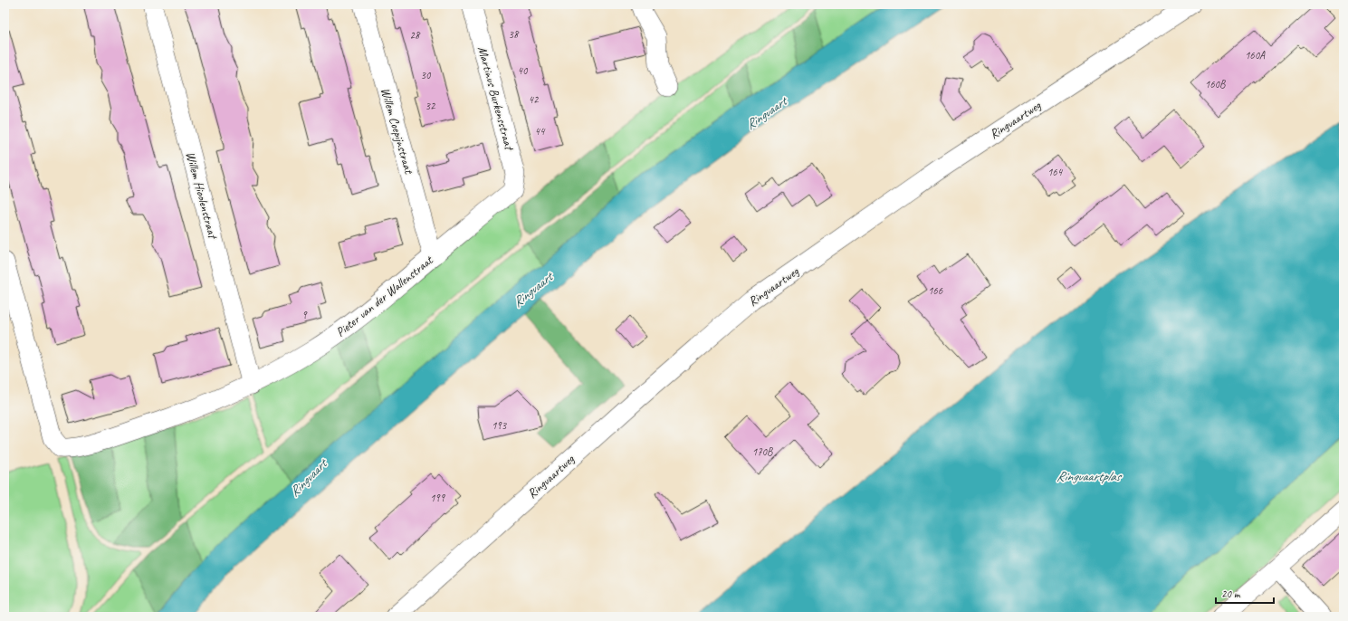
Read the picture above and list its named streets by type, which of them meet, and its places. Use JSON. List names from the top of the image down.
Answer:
{
  "streets": {
    "street": [
      "Martinus Burkensstraat",
      "Ringvaartweg",
      "Willem Coepijnstraat",
      "Willem Hioolenstraat",
      "Pieter van der Wallenstraat"
    ]
  },
  "crossings": [
    ["Martinus Burkensstraat", "Pieter van der Wallenstraat"],
    ["Willem Coepijnstraat", "Pieter van der Wallenstraat"],
    ["Willem Hioolenstraat", "Pieter van der Wallenstraat"]
  ],
  "water": ["Ringvaart", "Ringvaartplas"],
  "house_numbers": [
    "38",
    "28",
    "160A",
    "40",
    "30",
    "160B",
    "42",
    "32",
    "44",
    "164",
    "166",
    "9",
    "193",
    "170B",
    "199"
  ],
  "scale_bar": "20 m"
}
